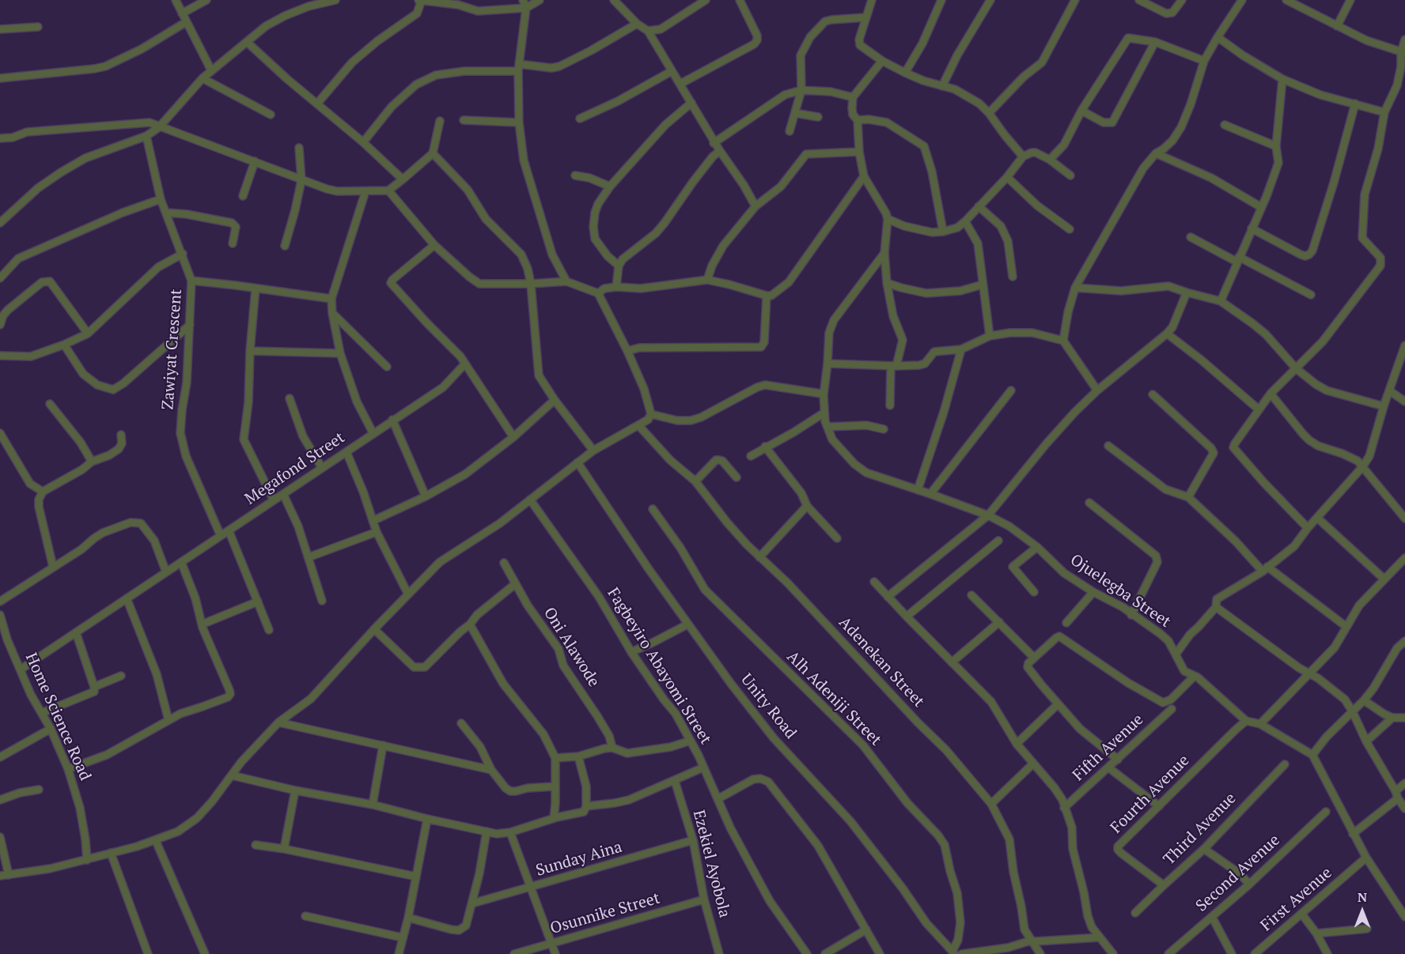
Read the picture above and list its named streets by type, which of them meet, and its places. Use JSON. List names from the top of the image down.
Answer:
{
  "streets": {
    "street": [
      "Zawiyat Crescent",
      "Megafond Street",
      "Ojuelegba Street",
      "Oni Alawode",
      "Adenekan Street",
      "Fagbeyiro Abayomi Street",
      "Alh Adeniji Street",
      "Unity Road",
      "Home Science Road",
      "Fifth Avenue",
      "Fourth Avenue",
      "Third Avenue",
      "Sunday Aina",
      "Ezekiel Ayobola",
      "Second Avenue",
      "First Avenue",
      "Osunnike Street"
    ]
  },
  "crossings": [
    ["Zawiyat Crescent", "Megafond Street"],
    ["Megafond Street", "Home Science Road"],
    ["Ojuelegba Street", "Fourth Avenue"],
    ["Alh Adeniji Street", "Unity Road"],
    ["Fourth Avenue", "Third Avenue"],
    ["Sunday Aina", "Ezekiel Ayobola"],
    ["Ezekiel Ayobola", "Osunnike Street"]
  ],
  "north": "top"
}
